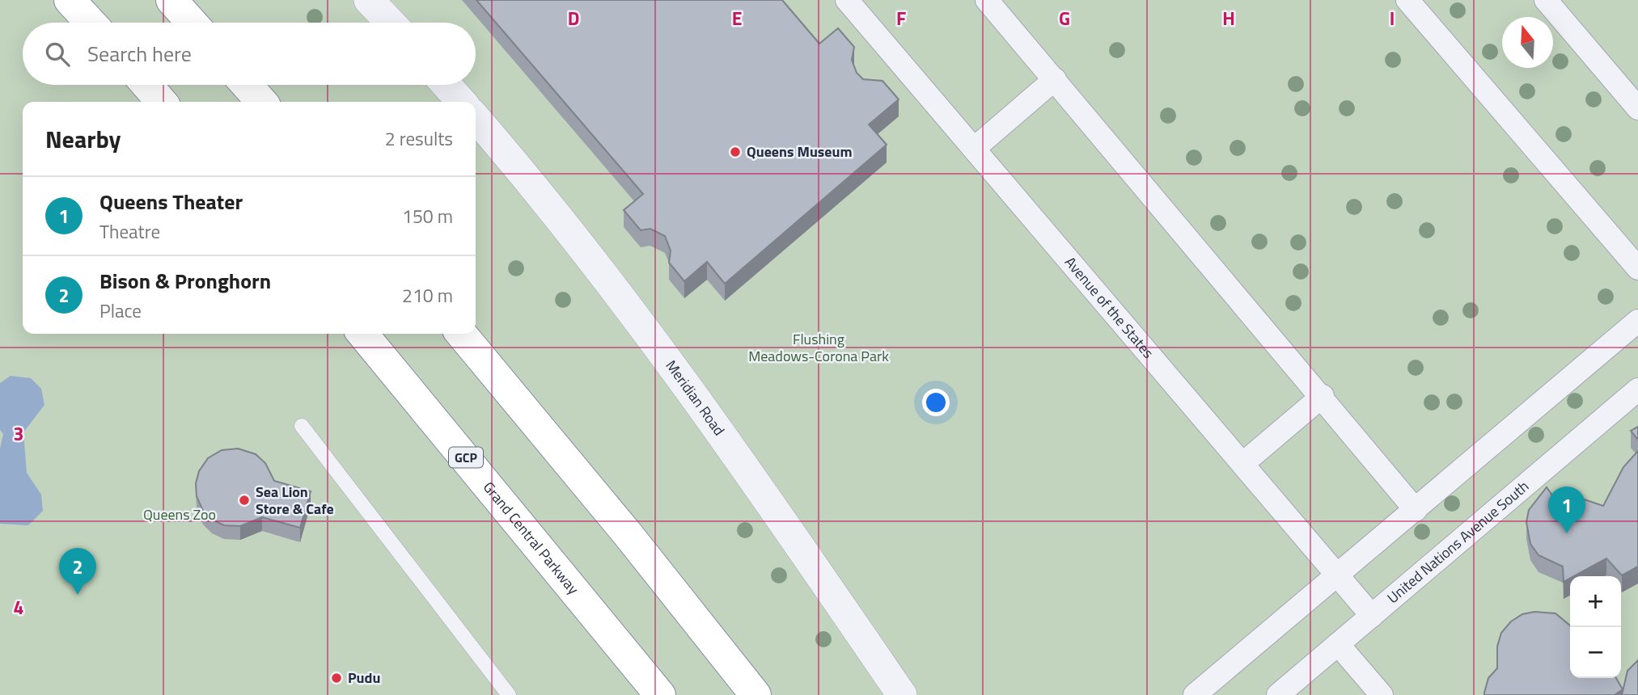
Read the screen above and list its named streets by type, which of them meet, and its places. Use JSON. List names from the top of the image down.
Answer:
{
  "streets": {
    "highway": ["GCP", "Grand Central Parkway"],
    "street": ["Avenue of the States", "Meridian Road", "United Nations Avenue South"]
  },
  "crossings": [
    ["Avenue of the States", "United Nations Avenue South"]
  ],
  "parks": ["Flushing Meadows-Corona Park", "Queens Zoo"],
  "places": ["Queens Museum", "Sea Lion Store & Cafe", "Pudu"],
  "north": "top",
  "page": {
    "search": "Search here",
    "heading": ["Nearby", "2 results"],
    "list": [
      {
        "mark": "1",
        "name": "Queens Theater",
        "note": "Theatre",
        "value": "150 m"
      },
      {
        "mark": "2",
        "name": "Bison & Pronghorn",
        "note": "Place",
        "value": "210 m"
      }
    ],
    "pins": ["1", "2"],
    "map_buttons": ["+", "−"]
  },
  "grid": {
    "columns": [
      "D",
      "E",
      "F",
      "G",
      "H",
      "I"
    ],
    "rows": ["3", "4"]
  }
}
